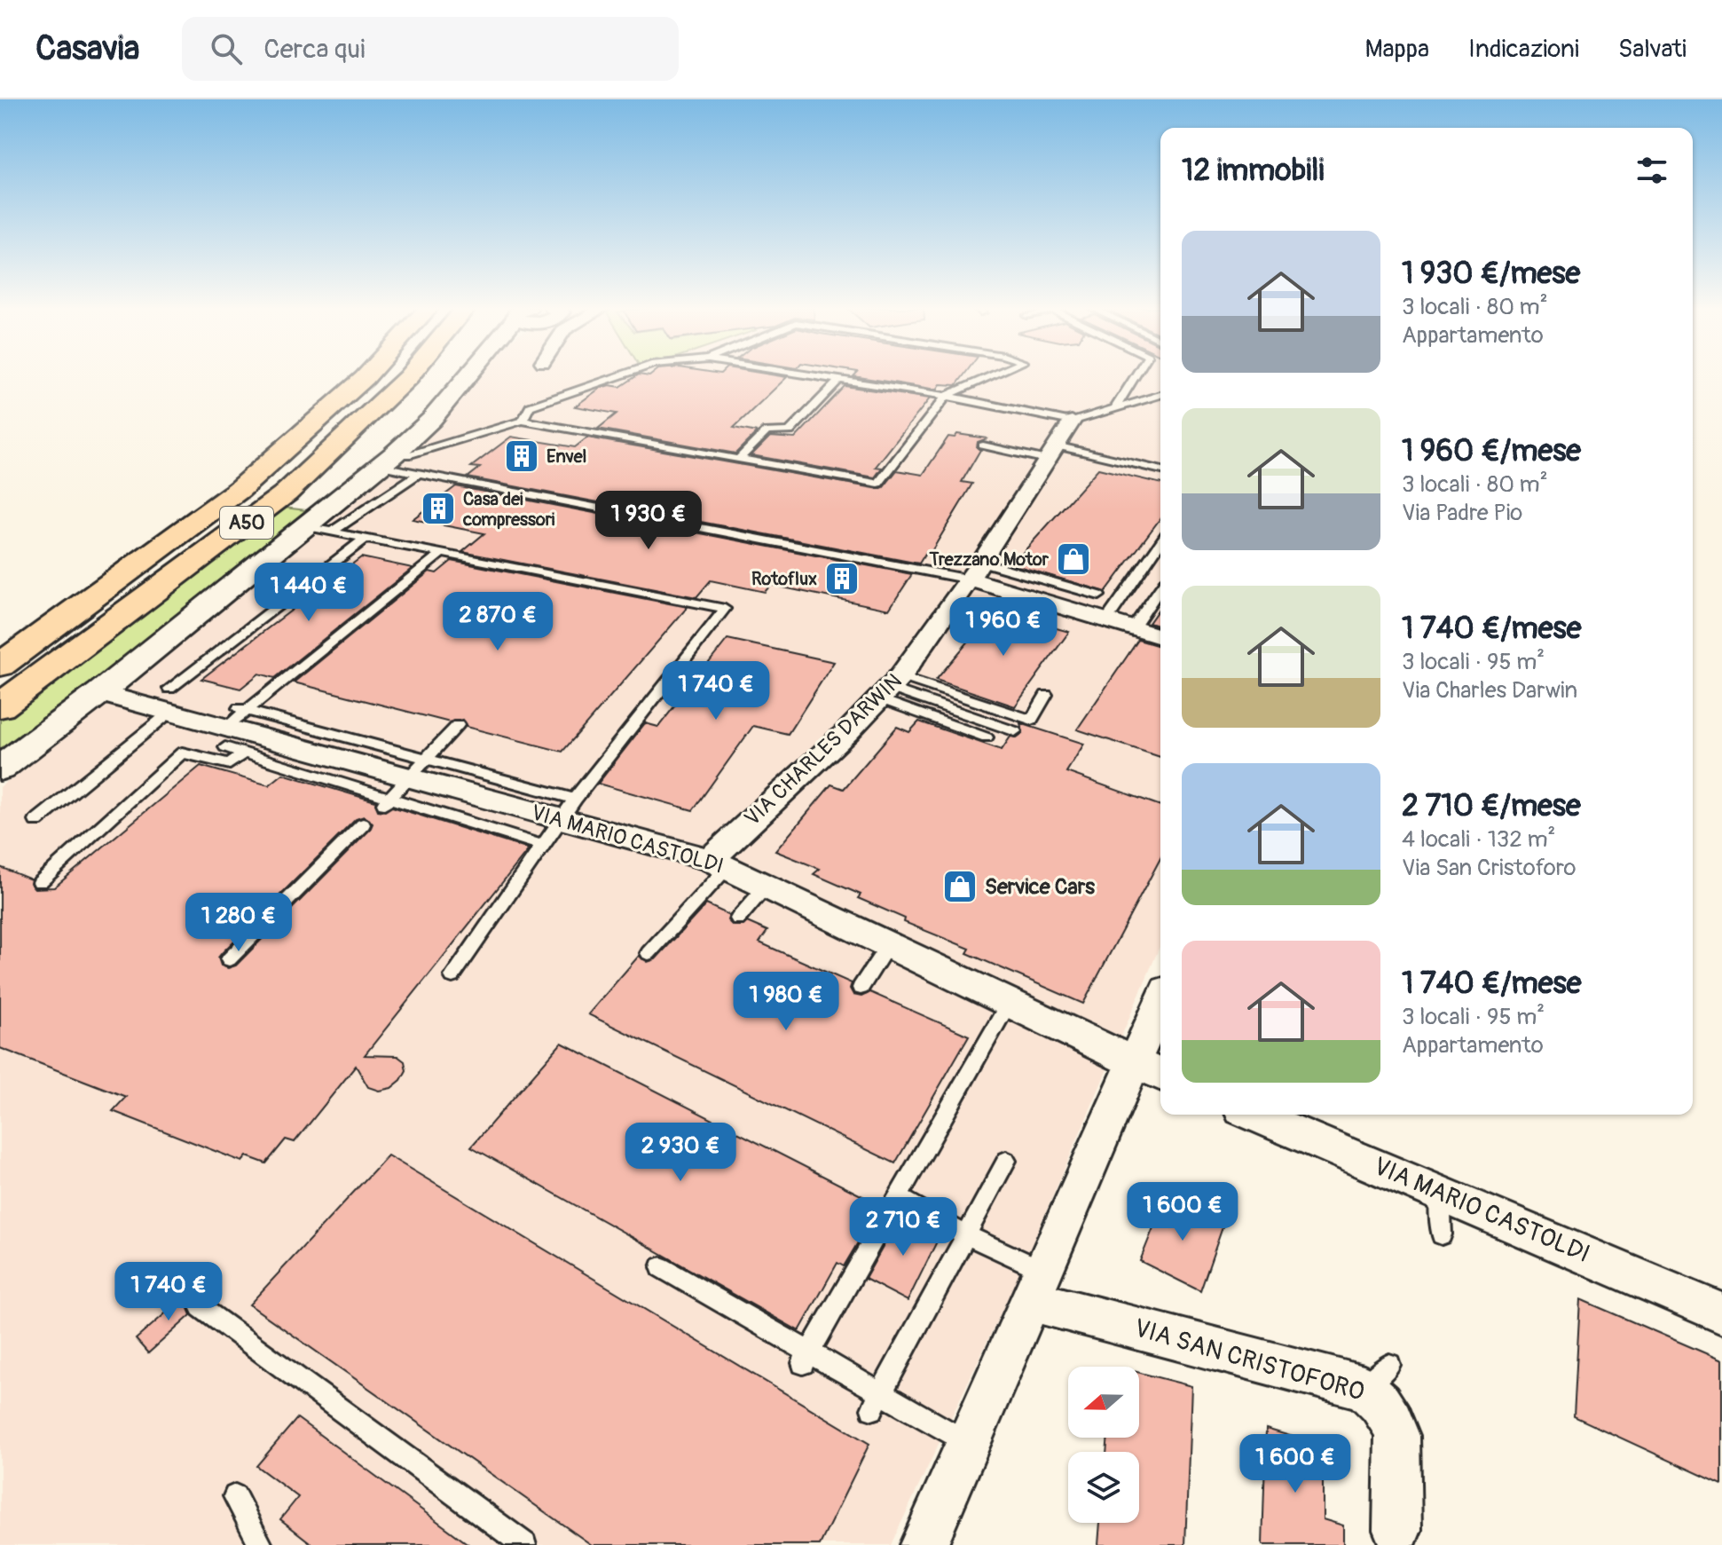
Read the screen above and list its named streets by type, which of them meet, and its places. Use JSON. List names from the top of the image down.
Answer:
{
  "streets": {
    "highway": ["A50"],
    "street": ["VIA CHARLES DARWIN", "VIA MARIO CASTOLDI", "VIA SAN CRISTOFORO"]
  },
  "crossings": [
    ["VIA CHARLES DARWIN", "VIA MARIO CASTOLDI"]
  ],
  "places": {
    "building": ["Envel", "Casa dei compressori", "Rotoflux"],
    "shop": ["Trezzano Motor", "Service Cars"]
  },
  "north": "left",
  "page": {
    "header": "Casavia",
    "search": "Cerca qui",
    "nav": ["Mappa", "Indicazioni", "Salvati"],
    "heading": "12 immobili",
    "list": [
      {
        "name": "1 930 €/mese",
        "note": "3 locali · 80 m² · Appartamento"
      },
      {
        "name": "1 960 €/mese",
        "note": "3 locali · 80 m² · Via Padre Pio"
      },
      {
        "name": "1 740 €/mese",
        "note": "3 locali · 95 m² · Via Charles Darwin"
      },
      {
        "name": "2 710 €/mese",
        "note": "4 locali · 132 m² · Via San Cristoforo"
      },
      {
        "name": "1 740 €/mese",
        "note": "3 locali · 95 m² · Appartamento"
      }
    ],
    "price": [
      "1 930 €",
      "1 440 €",
      "2 870 €",
      "1 960 €",
      "1 740 €",
      "1 280 €",
      "1 980 €",
      "2 930 €",
      "1 600 €",
      "2 710 €",
      "1 740 €",
      "1 600 €"
    ]
  }
}
